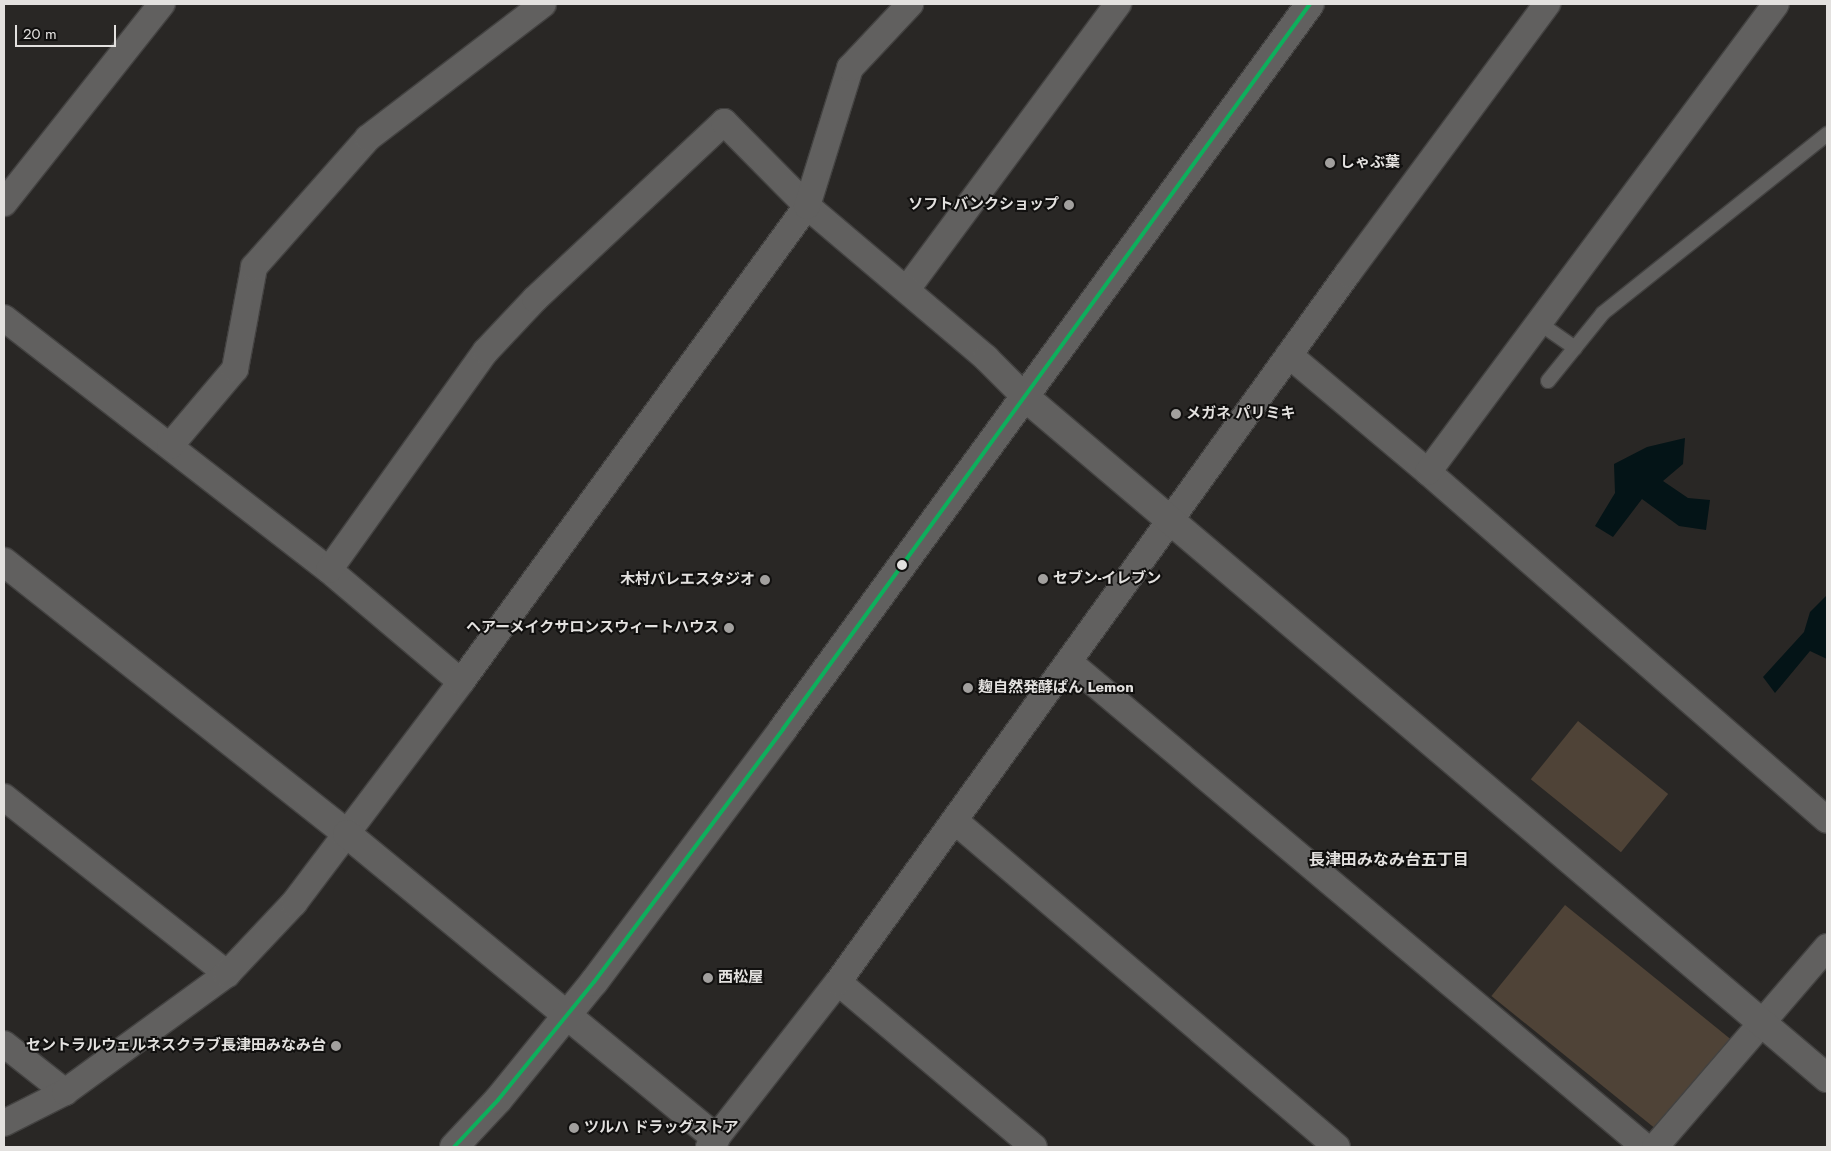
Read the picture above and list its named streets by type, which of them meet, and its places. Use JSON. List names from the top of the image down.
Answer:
{
  "districts": ["長津田みなみ台五丁目"],
  "places": [
    "しゃぶ葉",
    "ソフトバンクショップ",
    "メガネ パリミキ",
    "セブン-イレブン",
    "木村バレエスタジオ",
    "ヘアーメイクサロンスウィートハウス",
    "麹自然発酵ぱん Lemon",
    "西松屋",
    "セントラルウェルネスクラブ長津田みなみ台",
    "ツルハ ドラッグストア"
  ],
  "scale_bar": "20 m"
}
